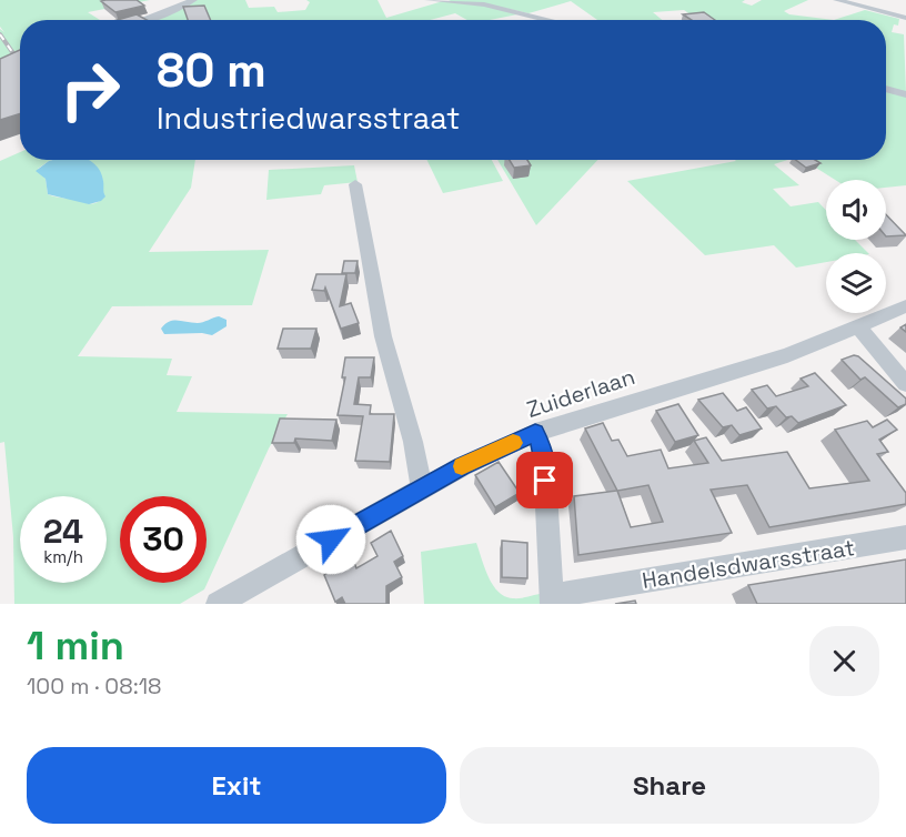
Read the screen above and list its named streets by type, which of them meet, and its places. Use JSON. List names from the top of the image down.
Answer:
{
  "streets": {
    "street": ["Zuiderlaan", "Handelsdwarsstraat"]
  },
  "page": {
    "turn": ["80 m", "Industriedwarsstraat"],
    "speed": "24 km/h",
    "limit": "30",
    "heading": ["1 min", "100 m · 08:18"],
    "buttons": ["Exit", "Share"]
  }
}
